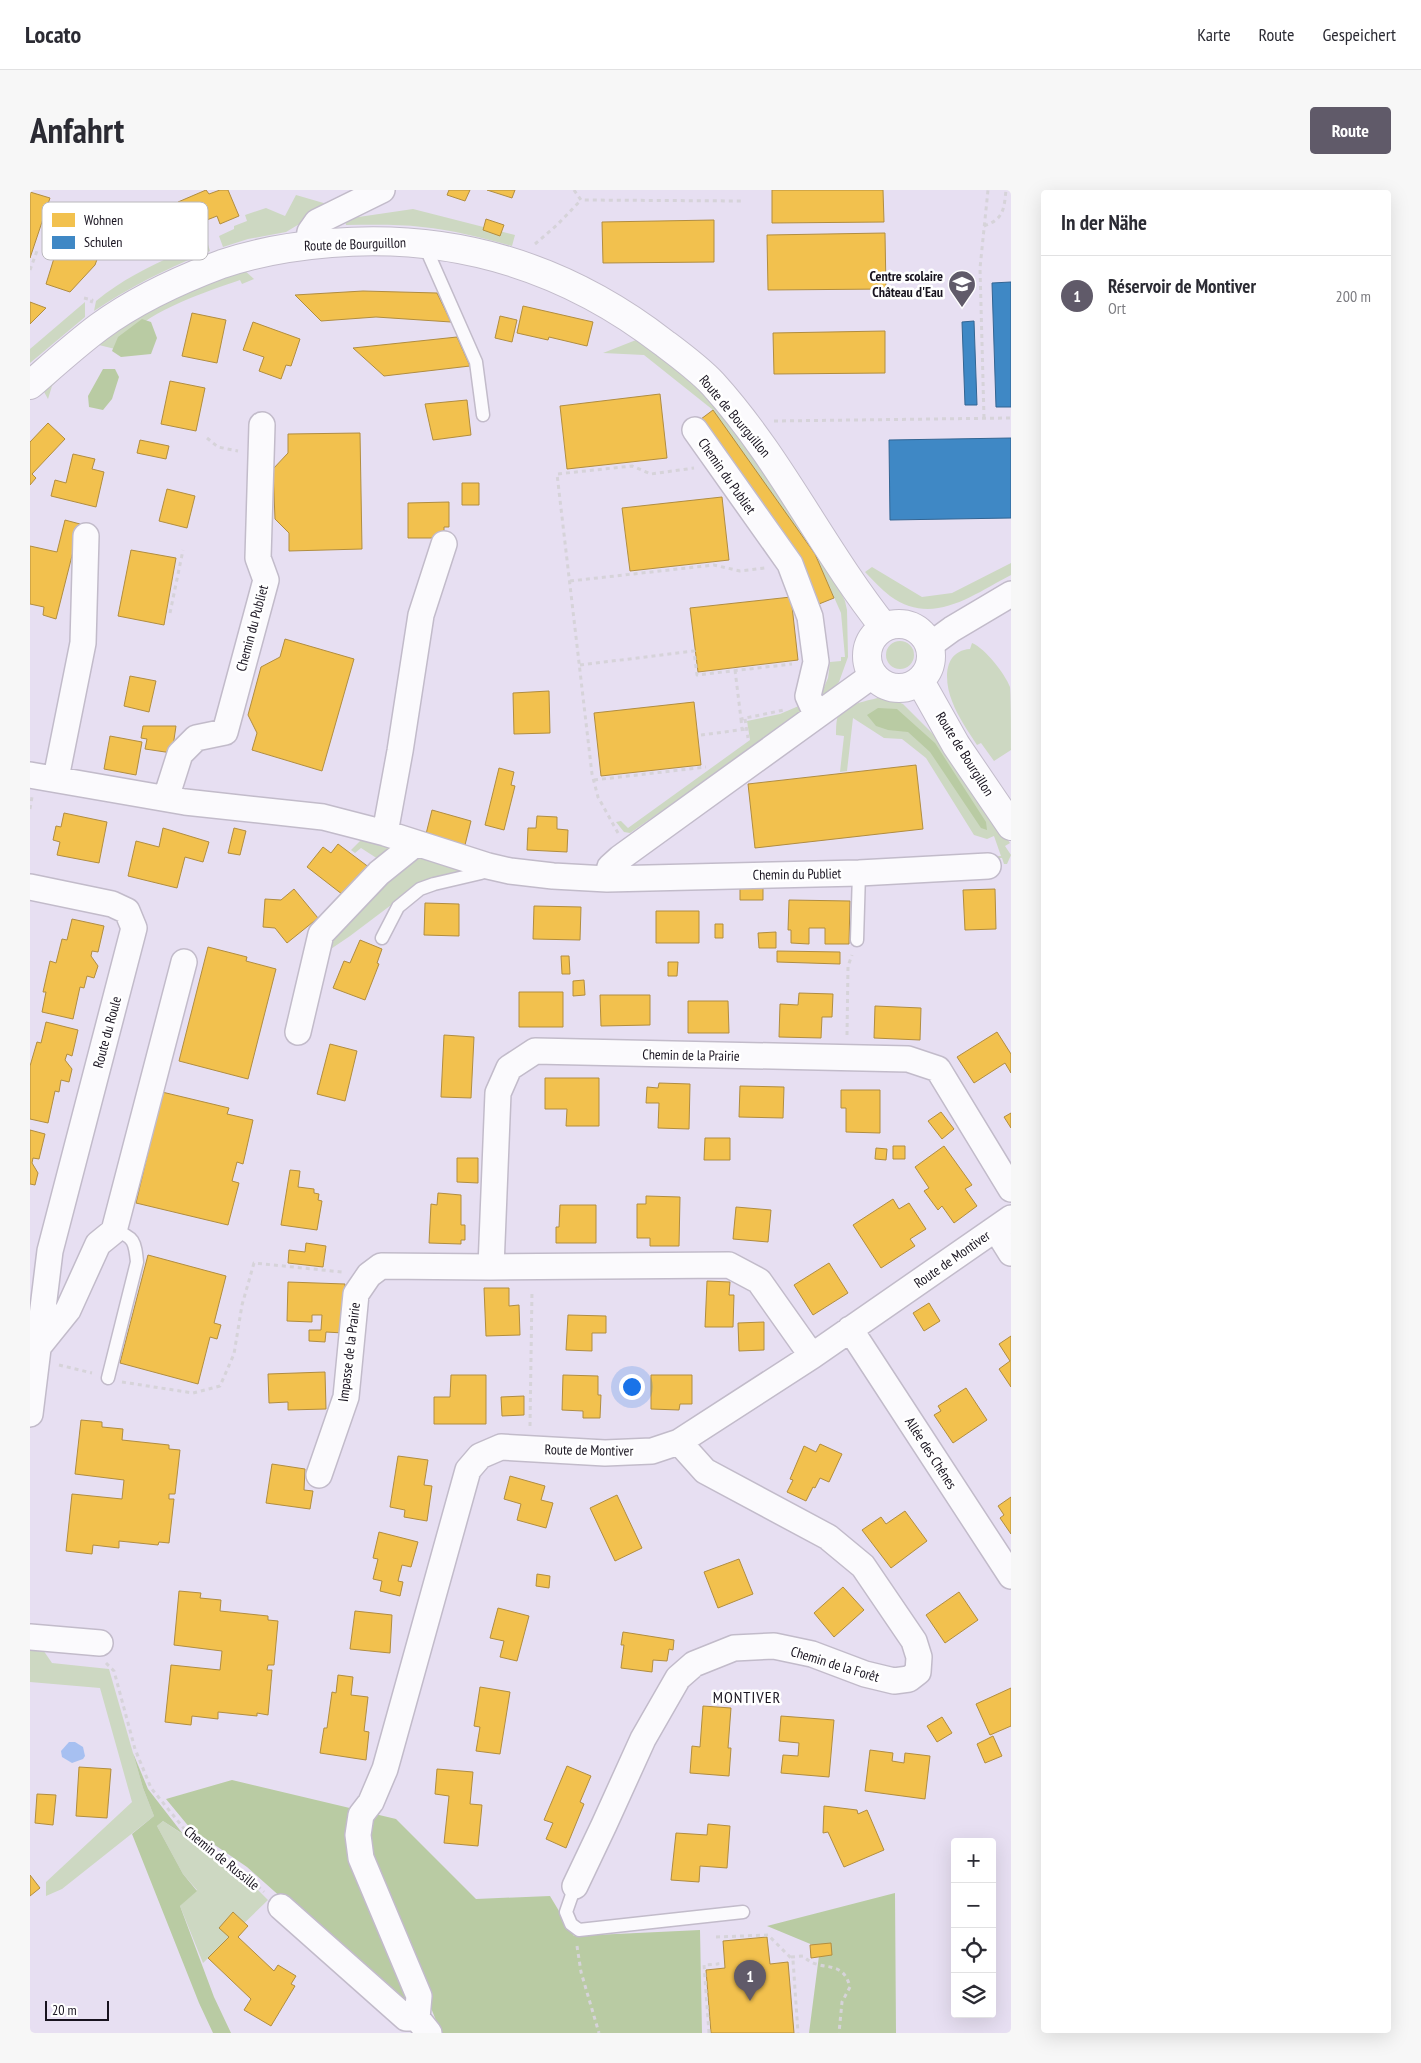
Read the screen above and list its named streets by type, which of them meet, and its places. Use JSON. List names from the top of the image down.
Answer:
{
  "streets": {
    "main road": ["Route de Bourguillon", "Route de Bourgillon"],
    "street": [
      "Chemin du Publiet",
      "Route du Roule",
      "Chemin de la Prairie",
      "Route de Montiver",
      "Impasse de la Prairie",
      "Allée des Chênes",
      "Chemin de la Forêt"
    ],
    "path": ["Chemin de Russille"]
  },
  "crossings": [
    ["Route de Bourguillon", "Route de Bourgillon"],
    ["Route de Montiver", "Allée des Chênes"],
    ["Route de Montiver", "Chemin de la Forêt"]
  ],
  "districts": ["MONTIVER"],
  "places": {
    "school or university": ["Centre scolaire Château d'Eau"]
  },
  "legend": ["Wohnen", "Schulen"],
  "scale_bar": "20 m",
  "page": {
    "header": "Locato",
    "nav": ["Karte", "Route", "Gespeichert"],
    "title": "Anfahrt",
    "buttons": "Route",
    "heading": "In der Nähe",
    "list": [
      {
        "mark": "1",
        "name": "Réservoir de Montiver",
        "note": "Ort",
        "value": "200 m"
      }
    ],
    "map_buttons": ["+", "−"],
    "pins": "1",
    "scale": "20 m"
  }
}
